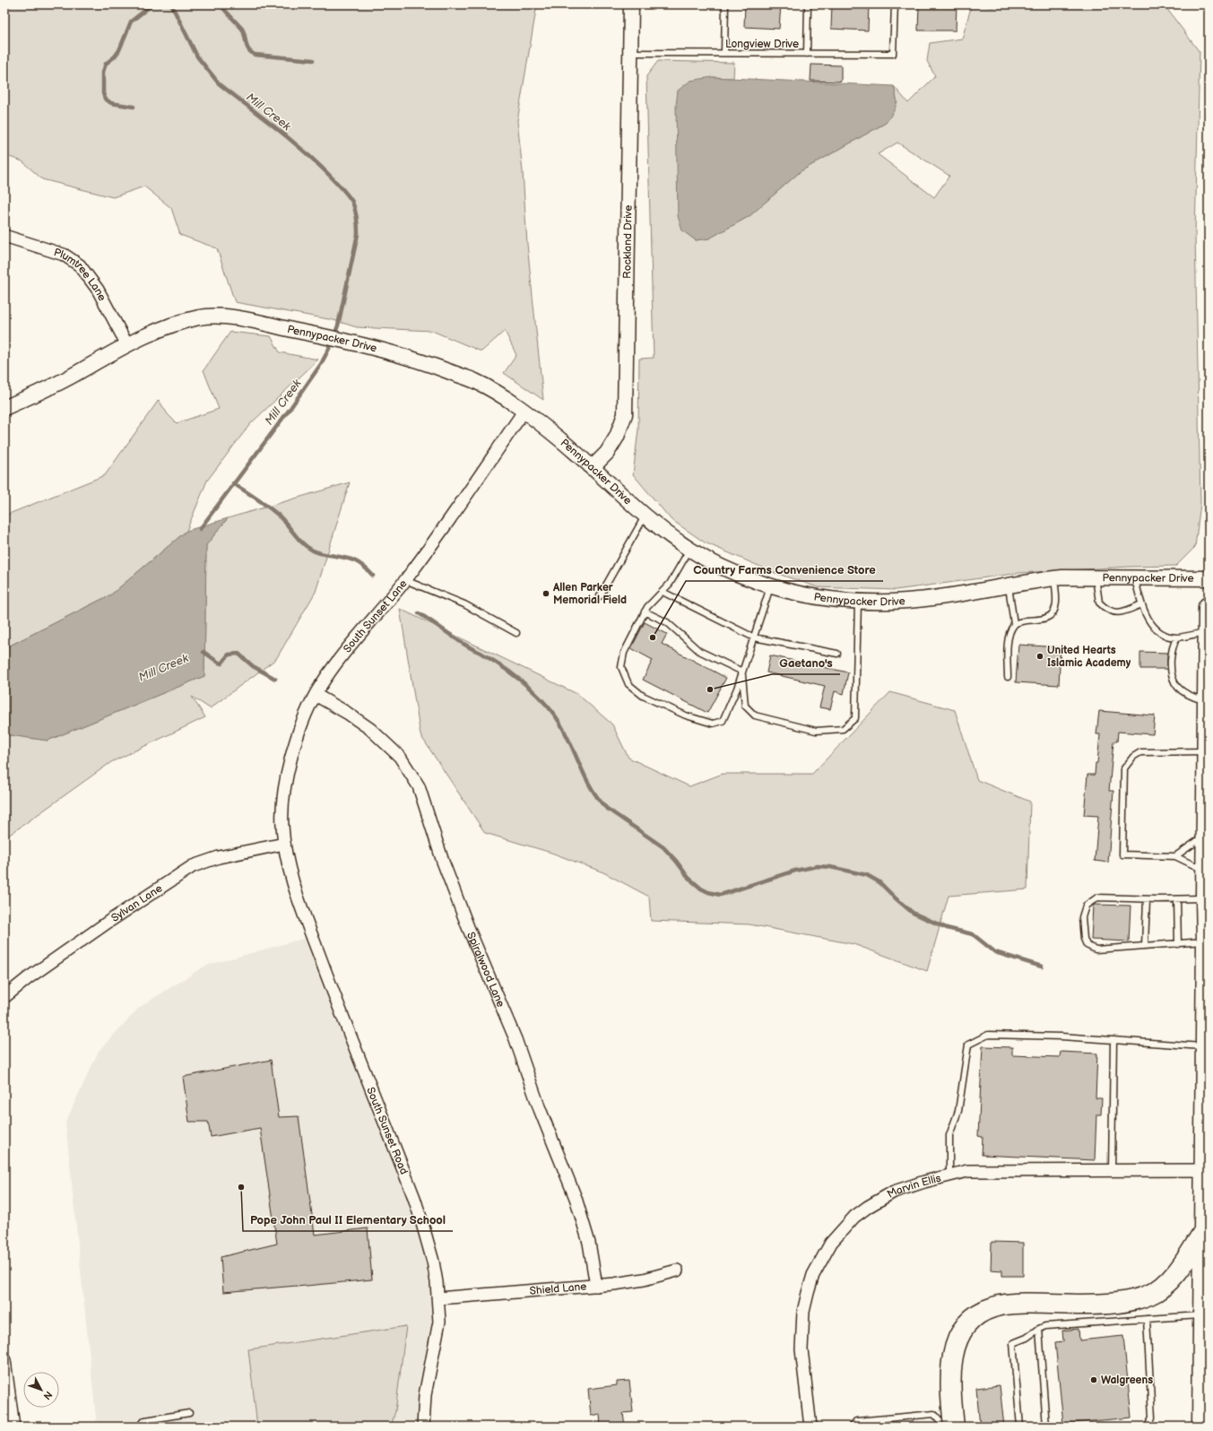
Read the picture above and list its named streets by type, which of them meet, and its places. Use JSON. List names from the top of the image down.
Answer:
{
  "streets": {
    "street": [
      "Rockland Drive",
      "Plumtree Lane",
      "Pennypacker Drive",
      "South Sunset Lane",
      "Sylvan Lane",
      "Spiralwood Lane",
      "South Sunset Road",
      "Marvin Ellis",
      "Shield Lane"
    ],
    "lane": ["Longview Drive"]
  },
  "crossings": [
    ["Longview Drive", "Rockland Drive"],
    ["Rockland Drive", "Pennypacker Drive"],
    ["Plumtree Lane", "Pennypacker Drive"],
    ["Pennypacker Drive", "South Sunset Lane"],
    ["South Sunset Lane", "Sylvan Lane"],
    ["South Sunset Lane", "Spiralwood Lane"],
    ["South Sunset Lane", "South Sunset Road"],
    ["Sylvan Lane", "South Sunset Road"],
    ["Spiralwood Lane", "Shield Lane"],
    ["South Sunset Road", "Shield Lane"]
  ],
  "water": ["Mill Creek"],
  "places": [
    "Allen Parker Memorial Field",
    "Country Farms Convenience Store",
    "United Hearts Islamic Academy",
    "Gaetano's",
    "Pope John Paul II Elementary School",
    "Walgreens"
  ],
  "north": "bottom right"
}
